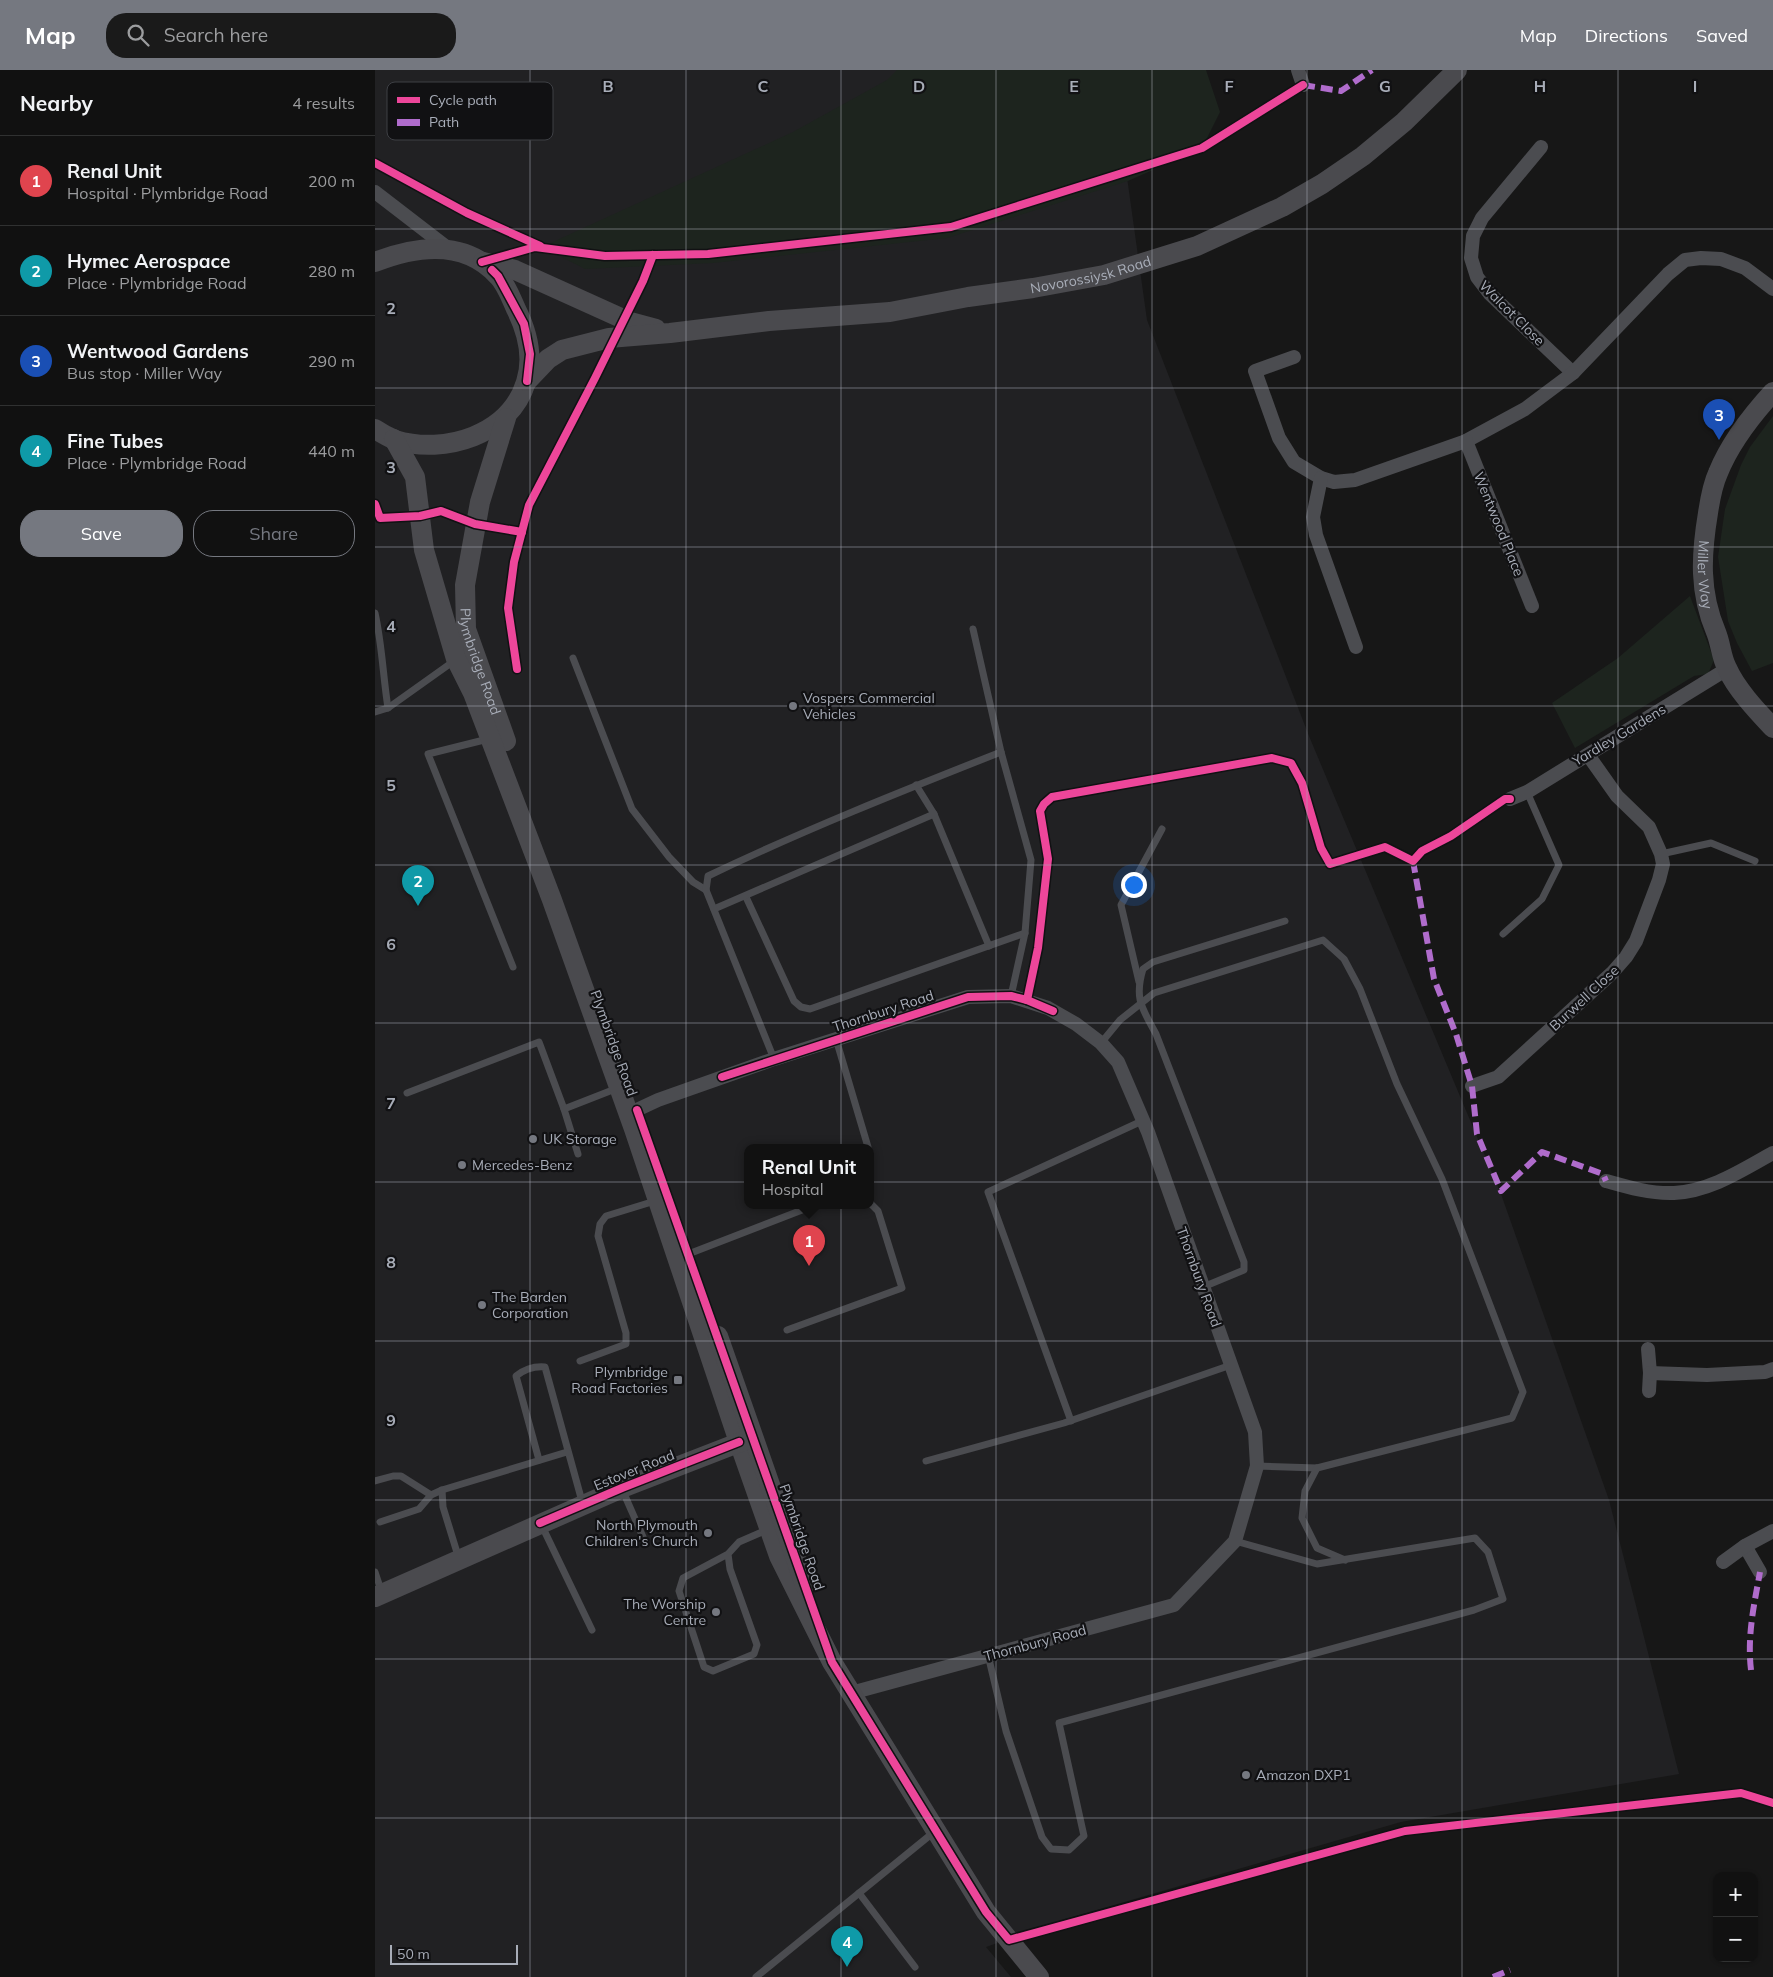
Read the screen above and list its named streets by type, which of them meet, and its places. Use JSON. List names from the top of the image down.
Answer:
{
  "streets": {
    "main road": [
      "Novorossiysk Road",
      "Miller Way",
      "Plymbridge Road",
      "Estover Road"
    ],
    "street": [
      "Walcot Close",
      "Wentwood Place",
      "Yardley Gardens",
      "Burwell Close",
      "Thornbury Road"
    ]
  },
  "crossings": [
    ["Miller Way", "Yardley Gardens"],
    ["Plymbridge Road", "Thornbury Road"],
    ["Plymbridge Road", "Estover Road"],
    ["Yardley Gardens", "Burwell Close"]
  ],
  "places": {
    "other": [
      "Vospers Commercial Vehicles",
      "UK Storage",
      "Mercedes-Benz",
      "The Barden Corporation",
      "North Plymouth Children's Church",
      "The Worship Centre",
      "Amazon DXP1"
    ],
    "transit": ["Plymbridge Road Factories"]
  },
  "legend": ["Cycle path", "Path"],
  "scale_bar": "50 m",
  "page": {
    "header": "Map",
    "search": "Search here",
    "nav": ["Map", "Directions", "Saved"],
    "heading": ["Nearby", "4 results"],
    "list": [
      {
        "mark": "1",
        "name": "Renal Unit",
        "note": "Hospital · Plymbridge Road",
        "value": "200 m"
      },
      {
        "mark": "2",
        "name": "Hymec Aerospace",
        "note": "Place · Plymbridge Road",
        "value": "280 m"
      },
      {
        "mark": "3",
        "name": "Wentwood Gardens",
        "note": "Bus stop · Miller Way",
        "value": "290 m"
      },
      {
        "mark": "4",
        "name": "Fine Tubes",
        "note": "Place · Plymbridge Road",
        "value": "440 m"
      }
    ],
    "pins": [
      "3",
      "2",
      "1",
      "4"
    ],
    "buttons": ["Save", "Share"],
    "popup": ["Renal Unit", "Hospital"],
    "map_buttons": ["+", "−"],
    "scale": "50 m"
  },
  "grid": {
    "columns": [
      "B",
      "C",
      "D",
      "E",
      "F",
      "G",
      "H",
      "I"
    ],
    "rows": [
      "2",
      "3",
      "4",
      "5",
      "6",
      "7",
      "8",
      "9"
    ]
  }
}
